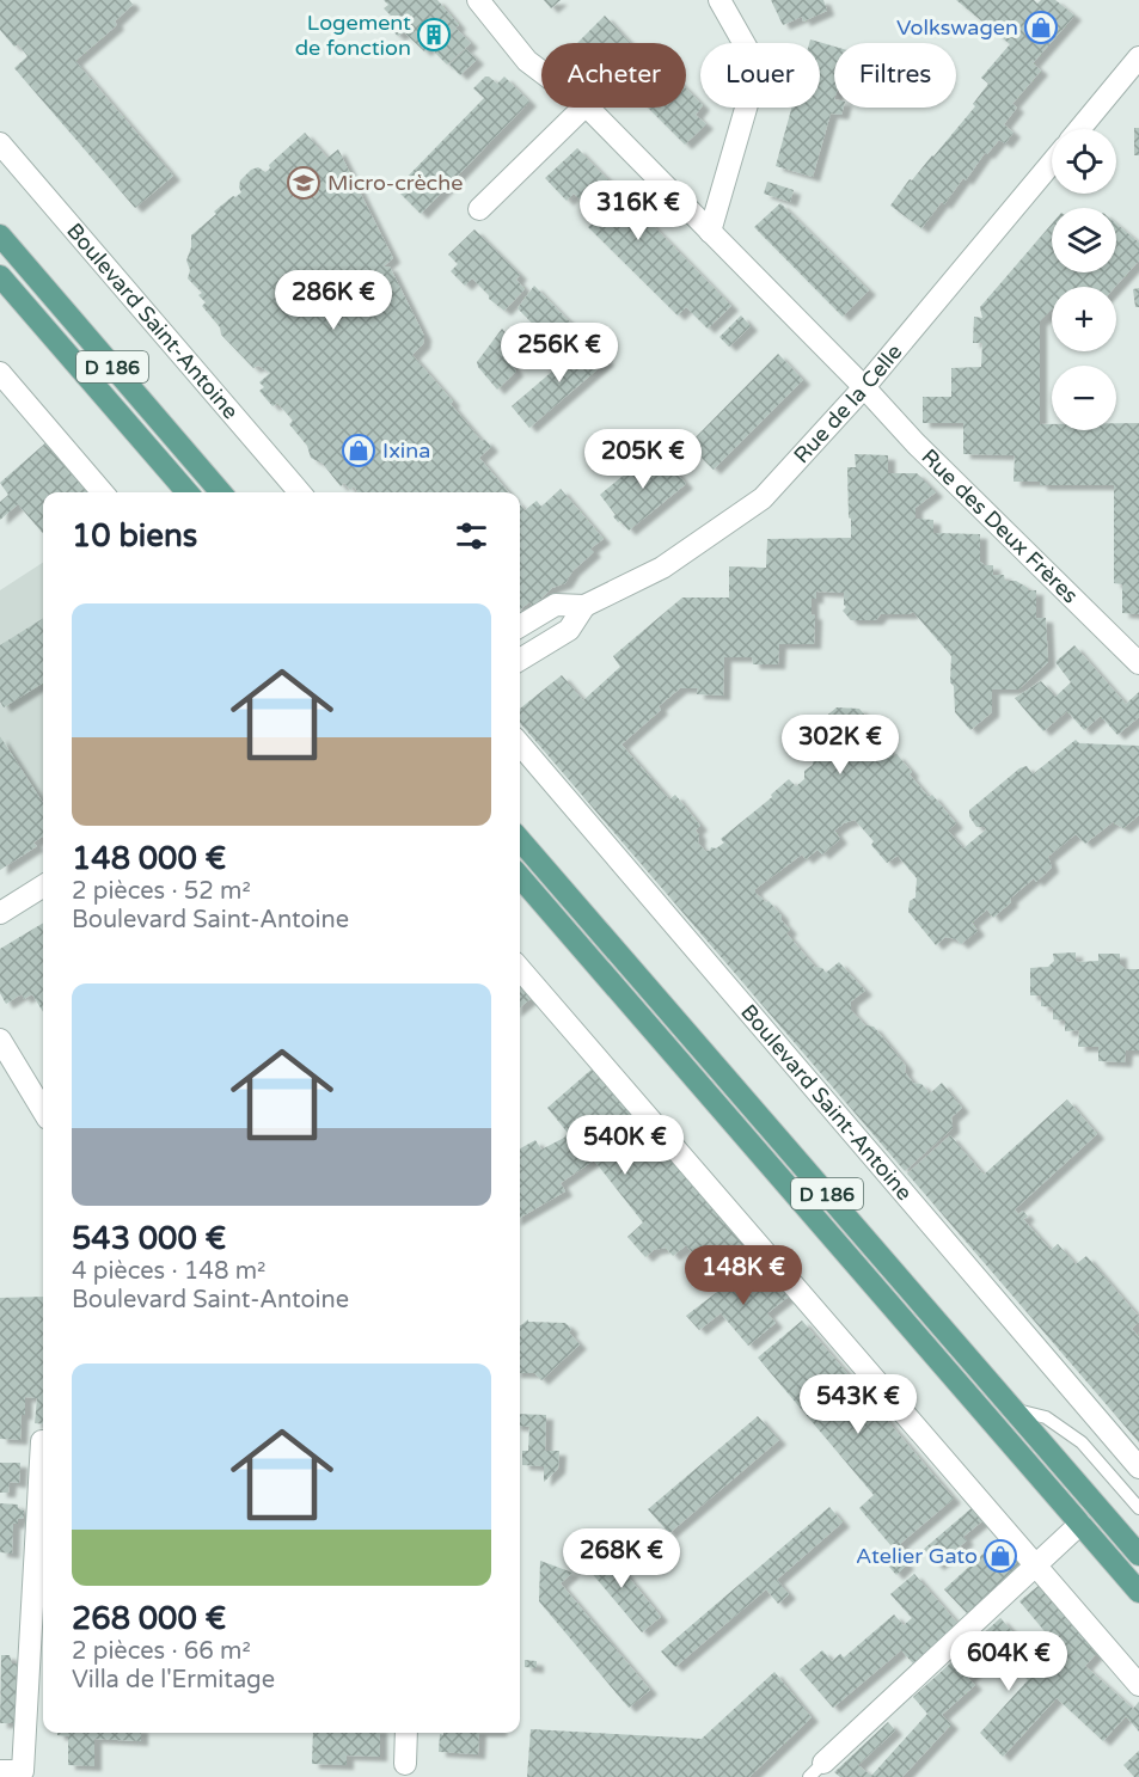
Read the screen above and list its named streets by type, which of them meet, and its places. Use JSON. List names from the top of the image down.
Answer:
{
  "streets": {
    "main road": ["D 186"],
    "street": ["Boulevard Saint-Antoine", "Rue de la Celle", "Rue des Deux Frères"]
  },
  "crossings": [
    ["Rue de la Celle", "Rue des Deux Frères"]
  ],
  "places": {
    "shop": ["Volkswagen", "Ixina", "Atelier Gato"],
    "building": ["Logement de fonction"],
    "school or university": ["Micro-crèche"]
  },
  "page": {
    "chip": ["Acheter", "Louer", "Filtres"],
    "map_buttons": ["+", "−"],
    "price": [
      "316K €",
      "286K €",
      "256K €",
      "205K €",
      "302K €",
      "540K €",
      "148K €",
      "543K €",
      "268K €",
      "604K €"
    ],
    "heading": "10 biens",
    "list": [
      {
        "name": "148 000 €",
        "note": "2 pièces · 52 m² · Boulevard Saint-Antoine"
      },
      {
        "name": "543 000 €",
        "note": "4 pièces · 148 m² · Boulevard Saint-Antoine"
      },
      {
        "name": "268 000 €",
        "note": "2 pièces · 66 m² · Villa de l'Ermitage"
      }
    ]
  }
}
